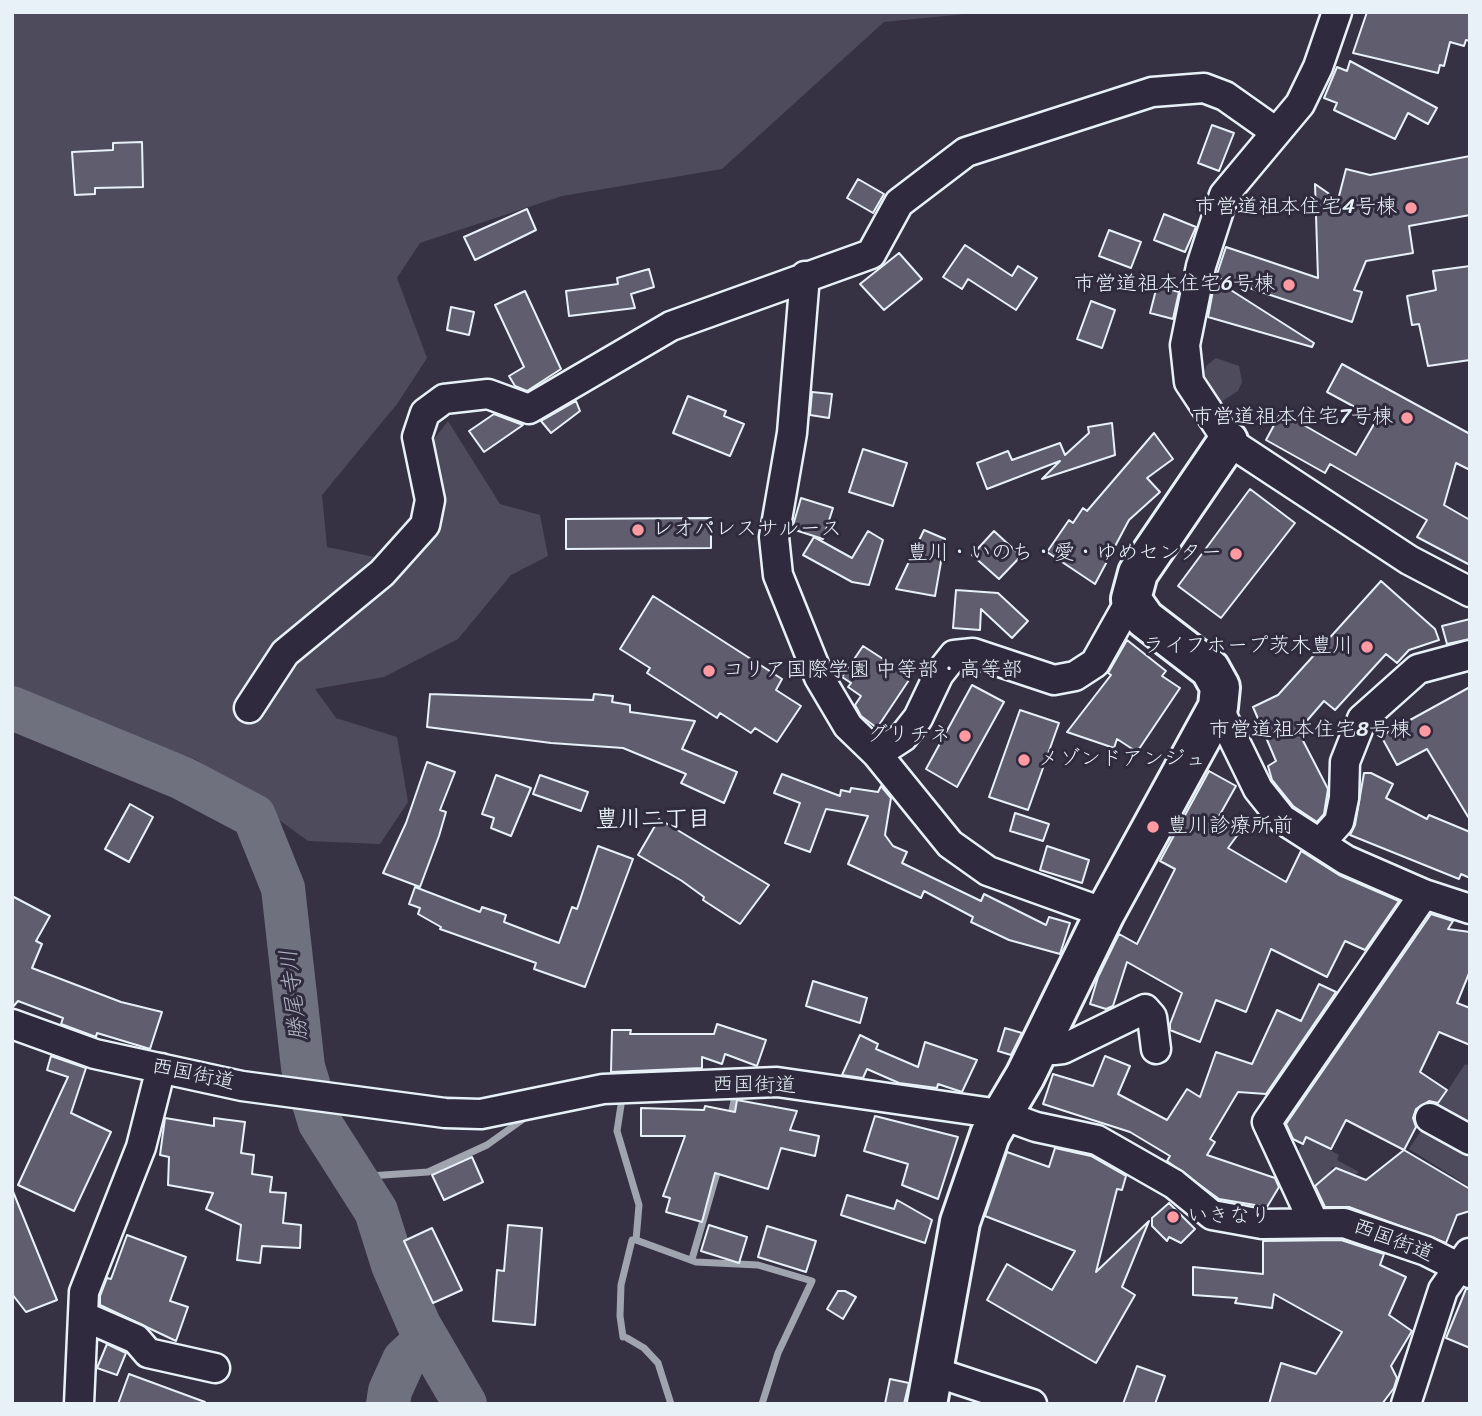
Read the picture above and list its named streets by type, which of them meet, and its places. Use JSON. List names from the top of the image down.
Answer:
{
  "streets": {
    "street": ["西国街道"]
  },
  "districts": ["豊川二丁目"],
  "water": ["勝尾寺川"],
  "places": [
    "市営道祖本住宅4号棟",
    "市営道祖本住宅6号棟",
    "市営道祖本住宅7号棟",
    "レオパレスサルース",
    "豊川・いのち・愛・ゆめセンター",
    "ライフホープ茨木豊川",
    "コリア国際学園 中等部・高等部",
    "市営道祖本住宅8号棟",
    "グリチネ",
    "メゾンドアンジュ",
    "豊川診療所前",
    "いきなり"
  ]
}
